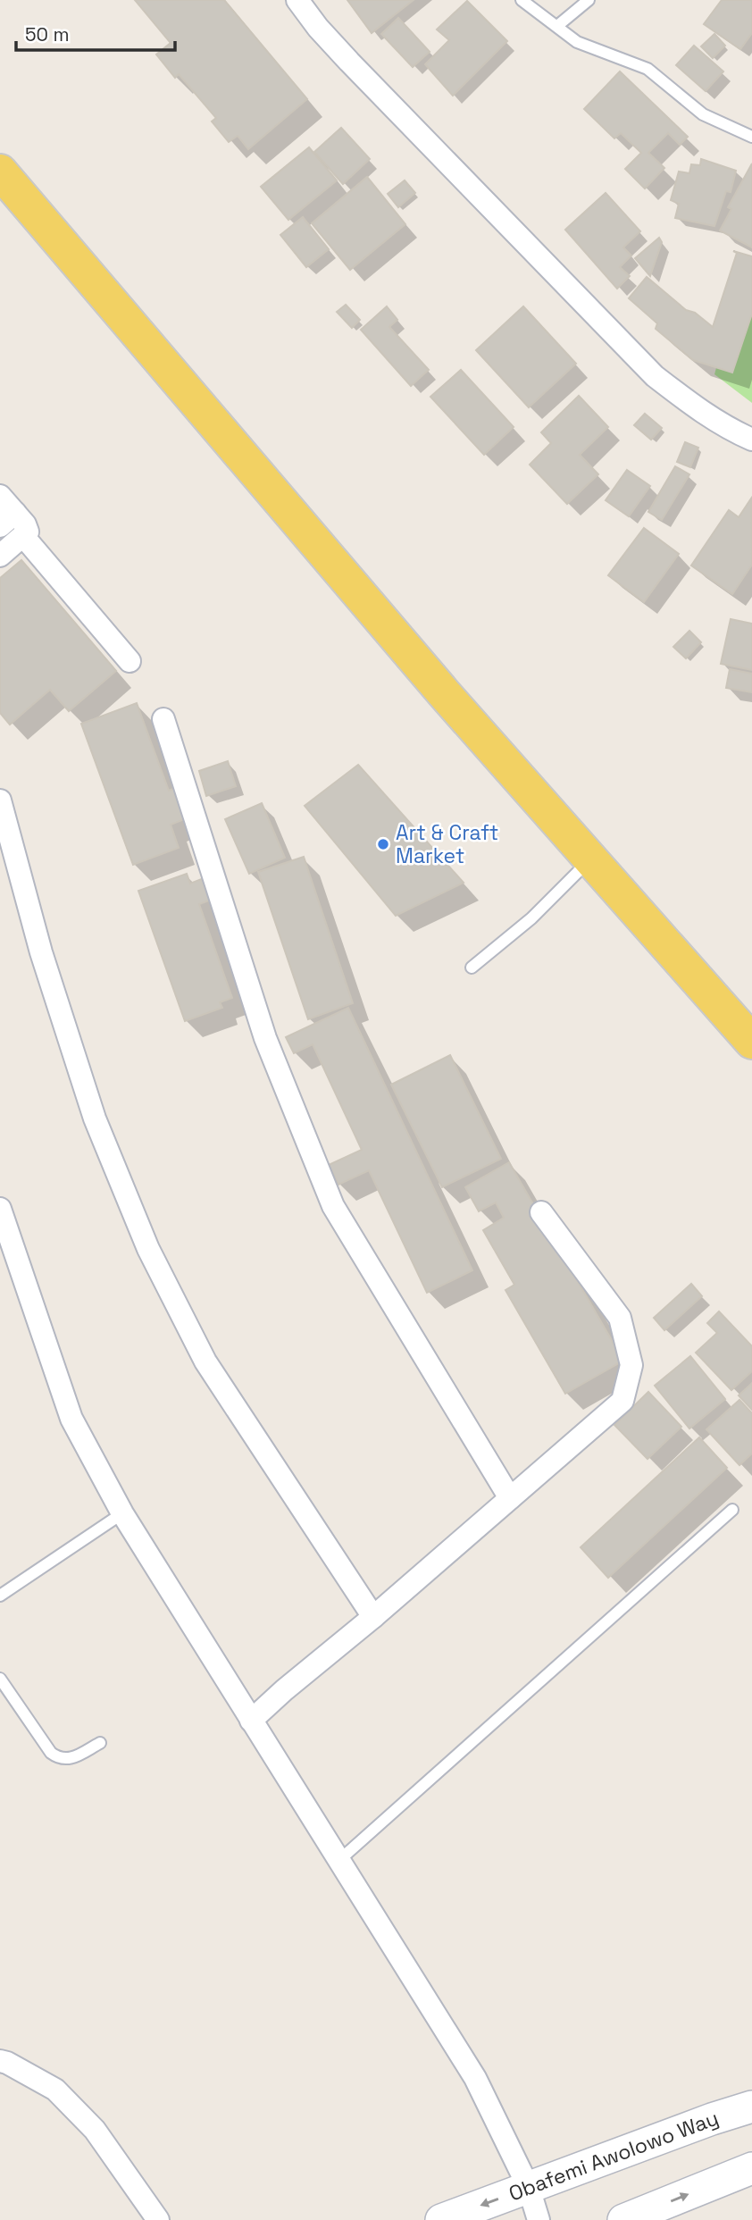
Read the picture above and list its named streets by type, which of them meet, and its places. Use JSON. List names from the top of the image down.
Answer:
{
  "streets": {
    "main road": ["Obafemi Awolowo Way"]
  },
  "places": ["Art & Craft Market"],
  "scale_bar": "50 m"
}
